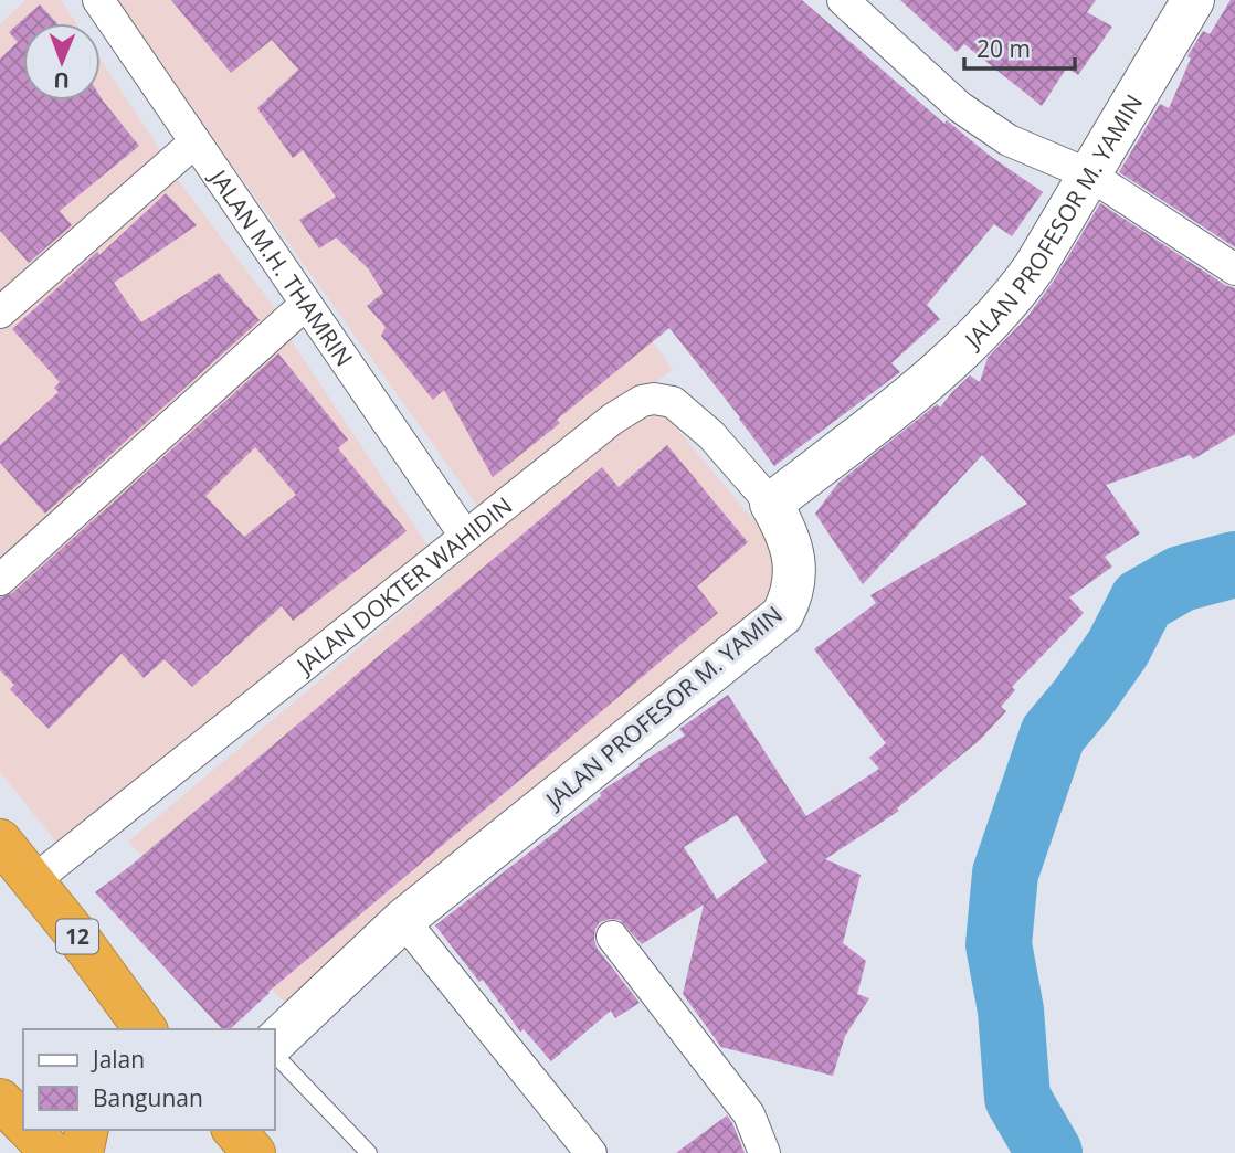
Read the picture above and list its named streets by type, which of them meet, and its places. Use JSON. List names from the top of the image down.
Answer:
{
  "streets": {
    "highway": ["12"],
    "main road": ["JALAN PROFESOR M. YAMIN"],
    "street": ["JALAN M.H. THAMRIN", "JALAN DOKTER WAHIDIN"]
  },
  "crossings": [
    ["JALAN PROFESOR M. YAMIN", "JALAN DOKTER WAHIDIN"],
    ["JALAN M.H. THAMRIN", "JALAN DOKTER WAHIDIN"],
    ["JALAN DOKTER WAHIDIN", "12"]
  ],
  "legend": ["Jalan", "Bangunan"],
  "scale_bar": "20 m",
  "north": "bottom"
}
